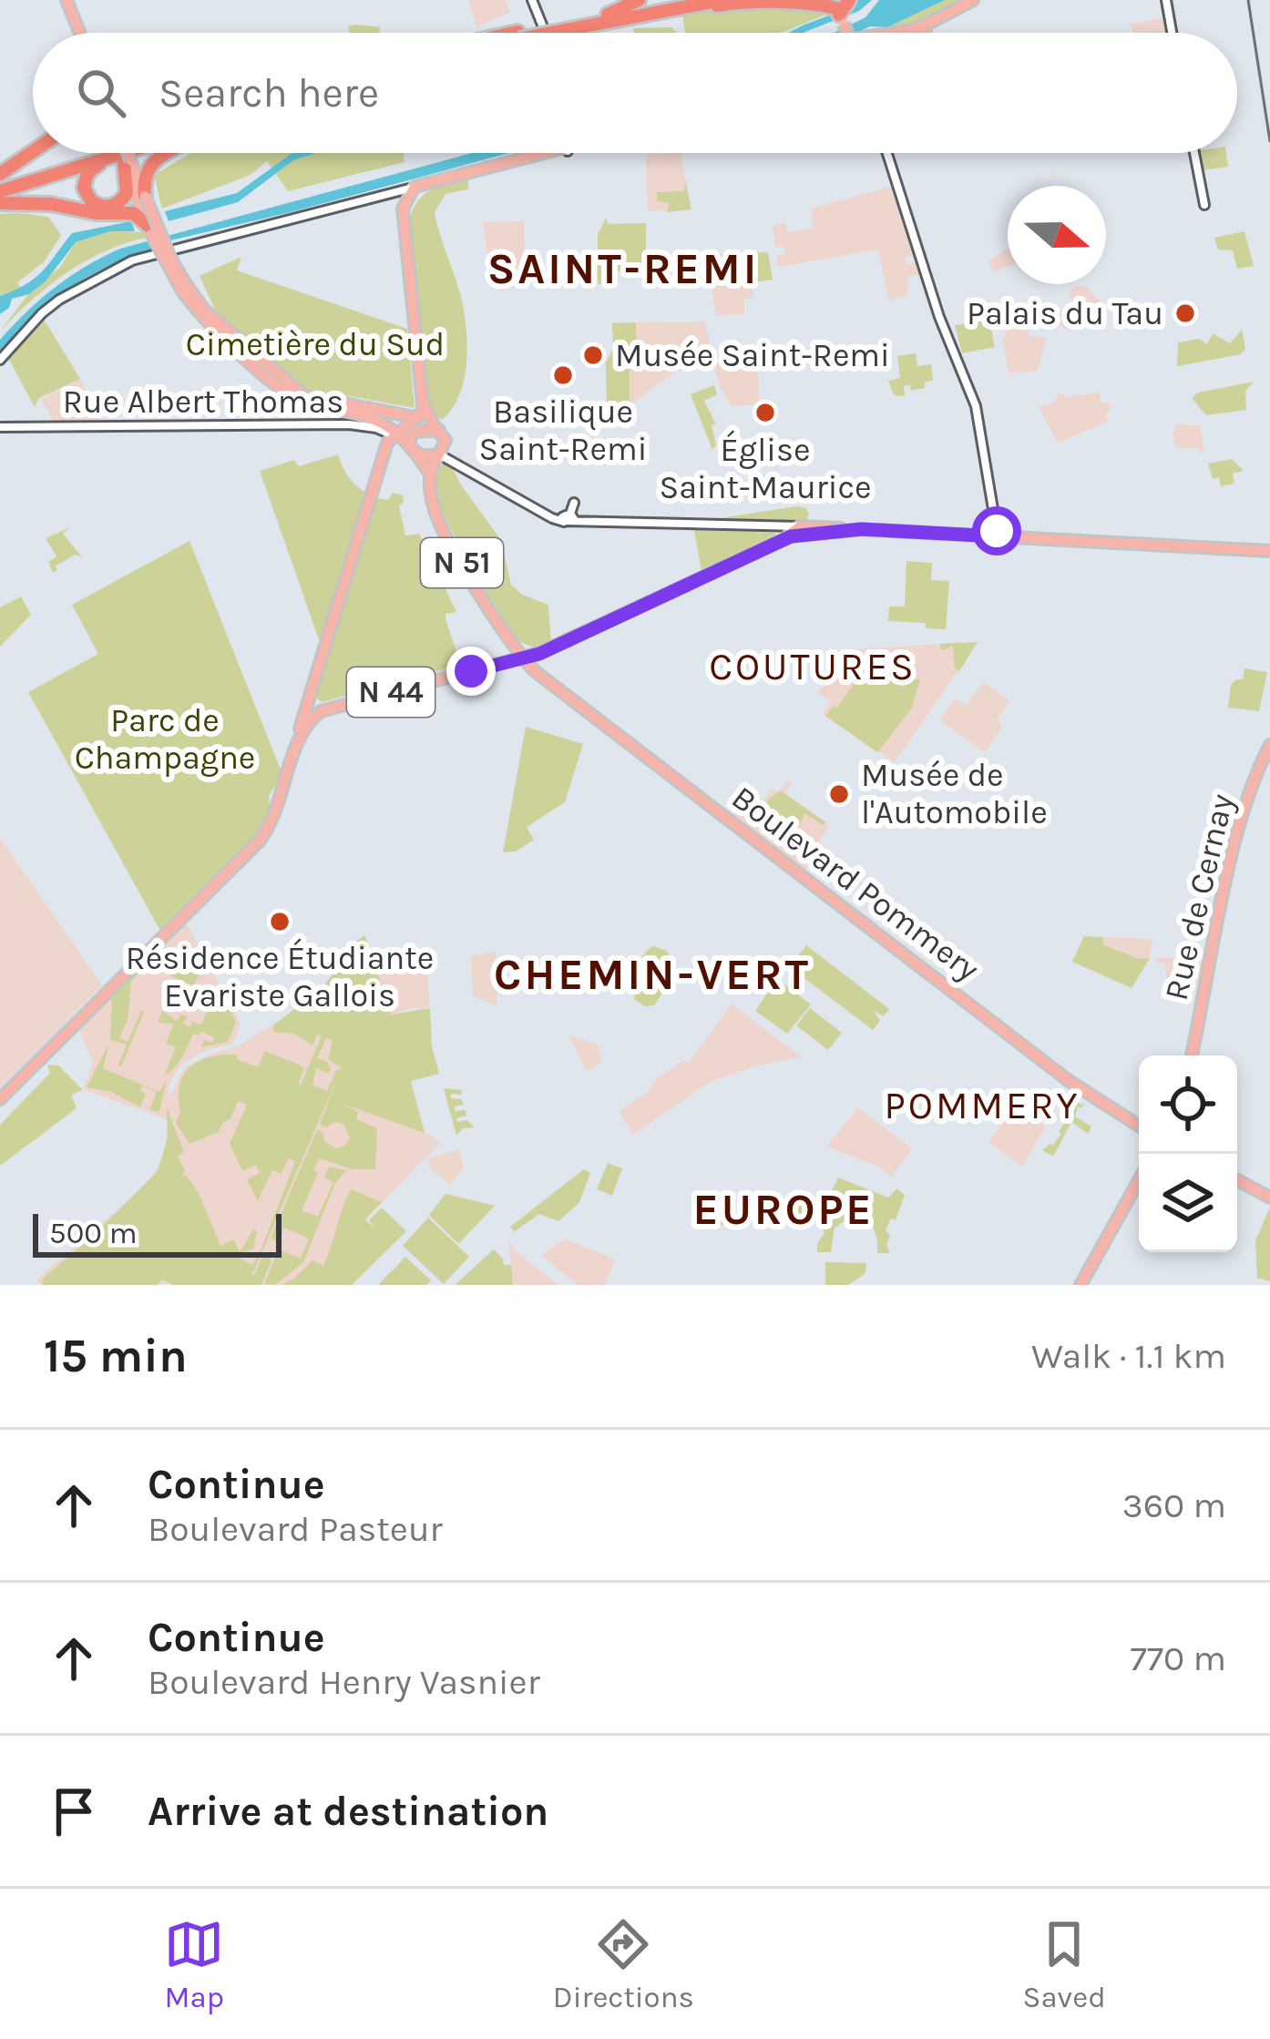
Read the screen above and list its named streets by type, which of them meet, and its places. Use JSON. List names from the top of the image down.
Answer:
{
  "streets": {
    "main road": [
      "N 51",
      "N 44",
      "Boulevard Pommery",
      "Rue de Cernay"
    ],
    "street": ["Rue Albert Thomas"]
  },
  "crossings": [
    ["Rue Albert Thomas", "N 51"],
    ["N 51", "N 44"],
    ["N 51", "Boulevard Pommery"],
    ["N 44", "Boulevard Pommery"]
  ],
  "districts": [
    "SAINT-REMI",
    "COUTURES",
    "CHEMIN-VERT",
    "POMMERY",
    "EUROPE"
  ],
  "parks": ["Cimetière du Sud", "Parc de Champagne"],
  "places": [
    "Palais du Tau",
    "Musée Saint-Remi",
    "Basilique Saint-Remi",
    "Église Saint-Maurice",
    "Musée de l'Automobile",
    "Résidence Étudiante Evariste Gallois"
  ],
  "scale_bar": "500 m",
  "north": "right",
  "page": {
    "search": "Search here",
    "scale": "500 m",
    "heading": ["15 min", "Walk · 1.1 km"],
    "list": [
      ["Continue", "Boulevard Pasteur", "360 m"],
      ["Continue", "Boulevard Henry Vasnier", "770 m"],
      "Arrive at destination"
    ],
    "nav": ["Map", "Directions", "Saved"]
  }
}
